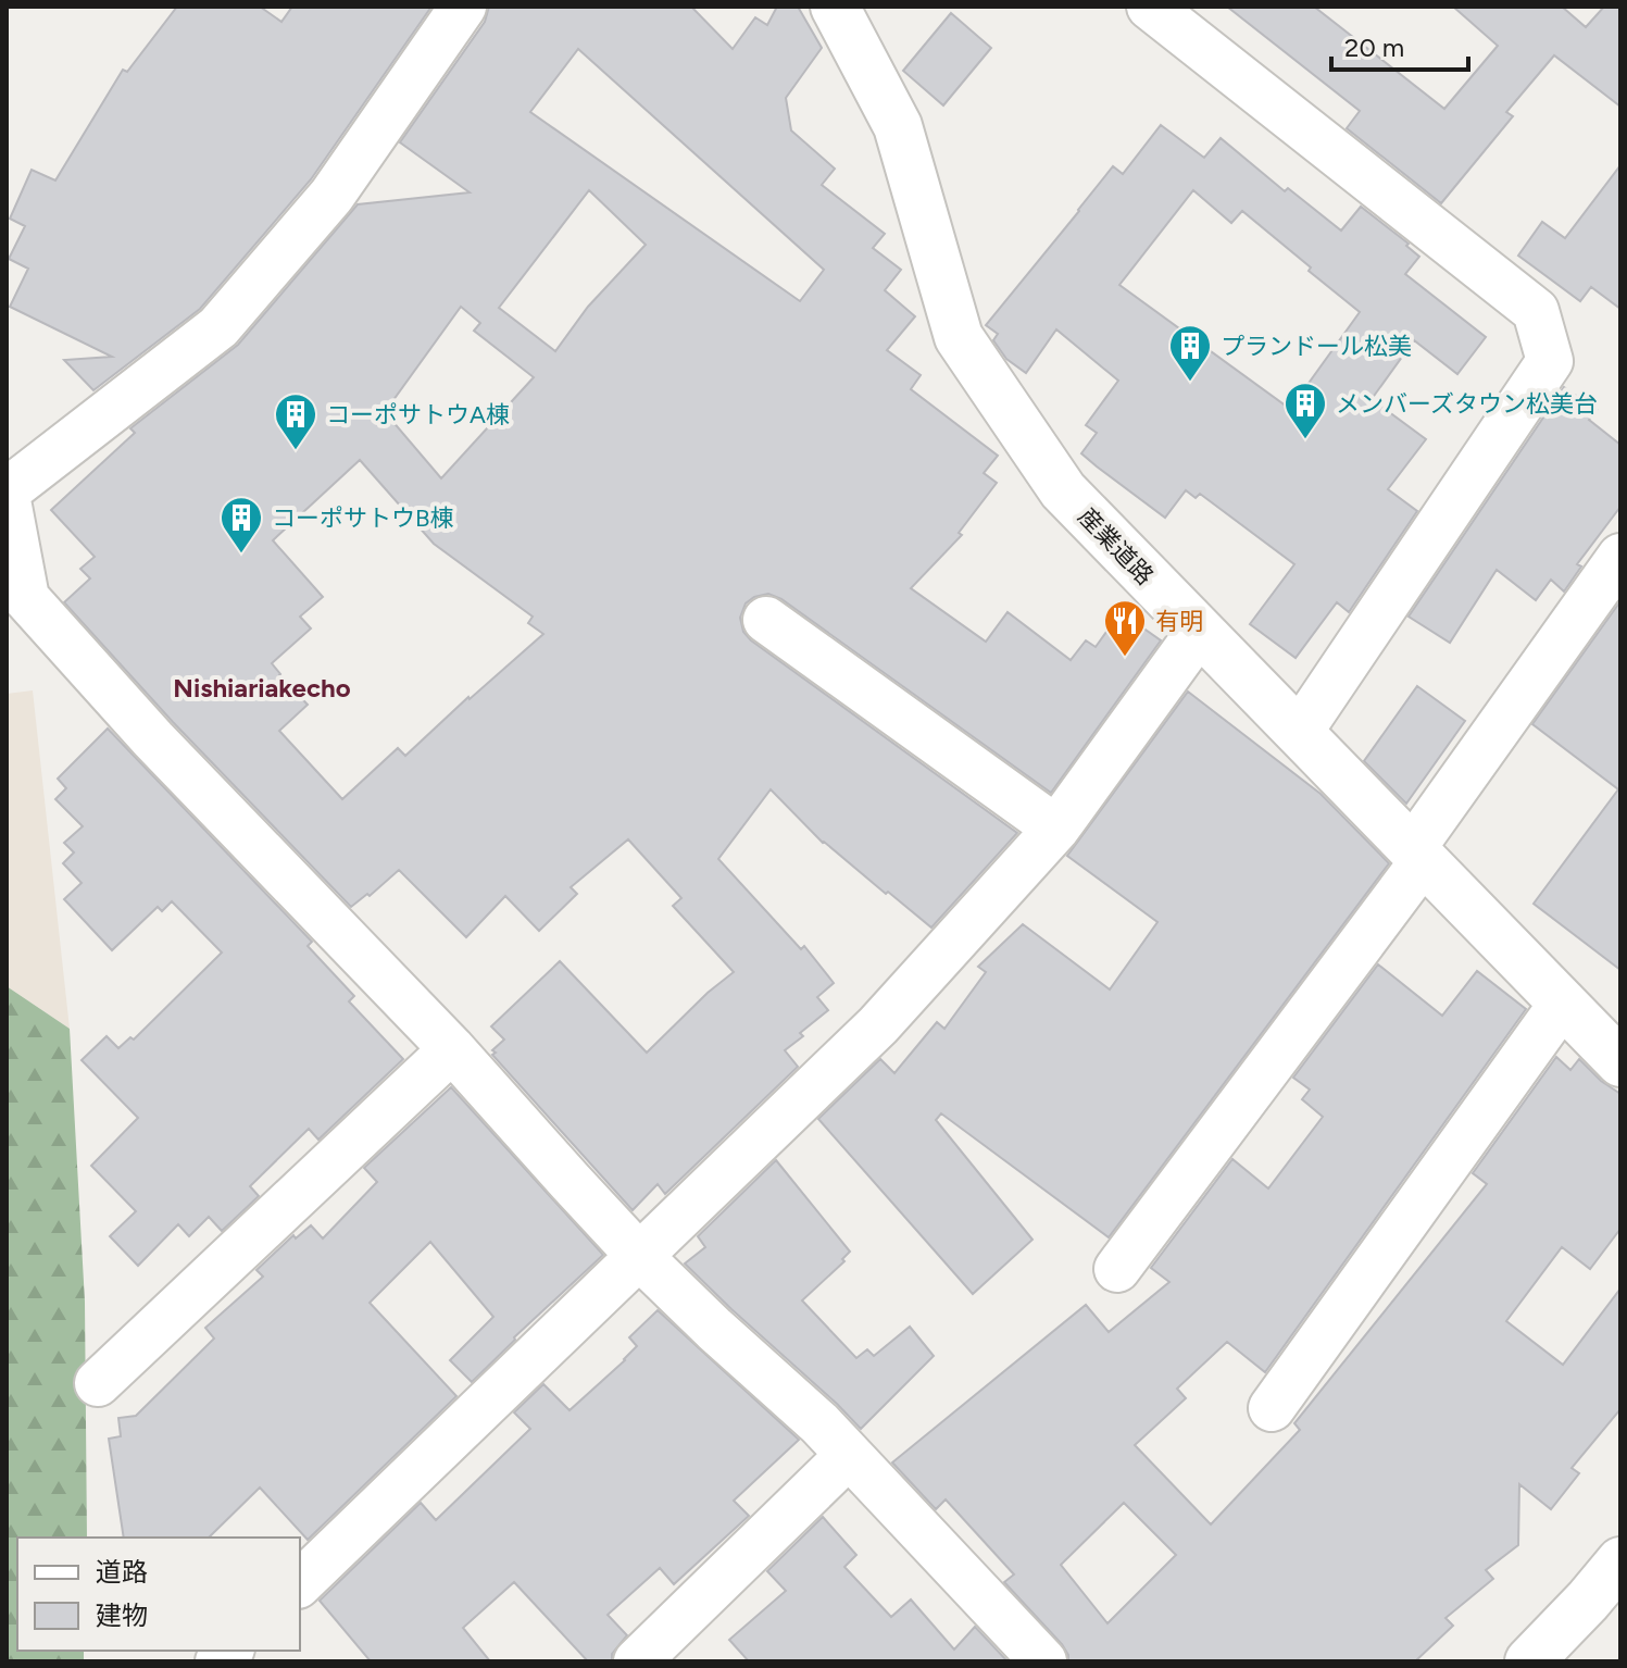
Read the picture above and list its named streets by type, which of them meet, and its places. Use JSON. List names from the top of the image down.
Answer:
{
  "streets": {
    "street": ["産業道路"]
  },
  "districts": ["Nishiariakecho"],
  "places": {
    "building": [
      "プランドール松美",
      "メンバーズタウン松美台",
      "コーポサトウA棟",
      "コーポサトウB棟"
    ],
    "restaurant": ["有明"]
  },
  "legend": ["道路", "建物"],
  "scale_bar": "20 m"
}
